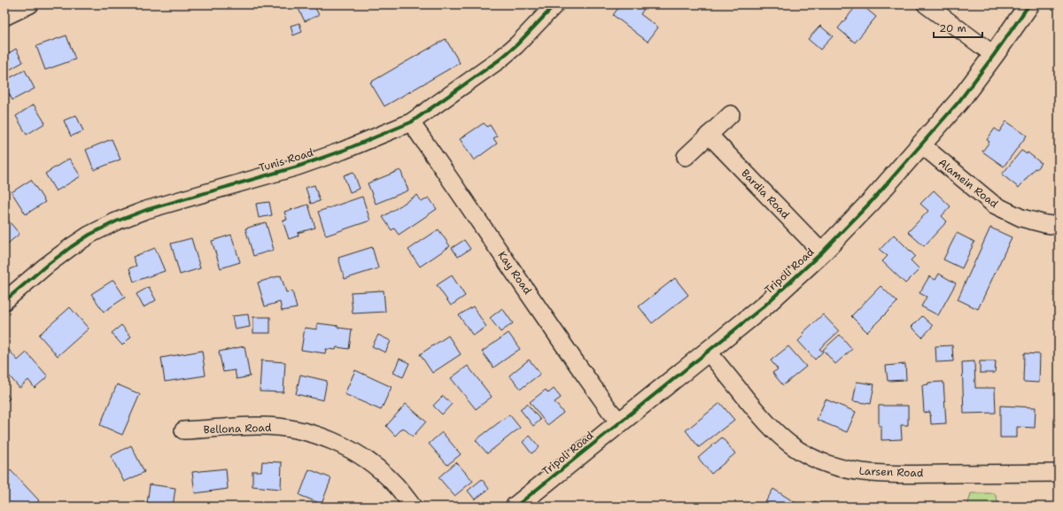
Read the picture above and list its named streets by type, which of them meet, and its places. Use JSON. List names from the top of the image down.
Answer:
{
  "streets": {
    "street": [
      "Tunis Road",
      "Alamein Road",
      "Bardia Road",
      "Tripoli Road",
      "Kay Road",
      "Bellona Road",
      "Larsen Road"
    ]
  },
  "crossings": [
    ["Tunis Road", "Kay Road"],
    ["Alamein Road", "Tripoli Road"],
    ["Bardia Road", "Tripoli Road"],
    ["Tripoli Road", "Kay Road"],
    ["Tripoli Road", "Larsen Road"]
  ],
  "scale_bar": "20 m"
}
